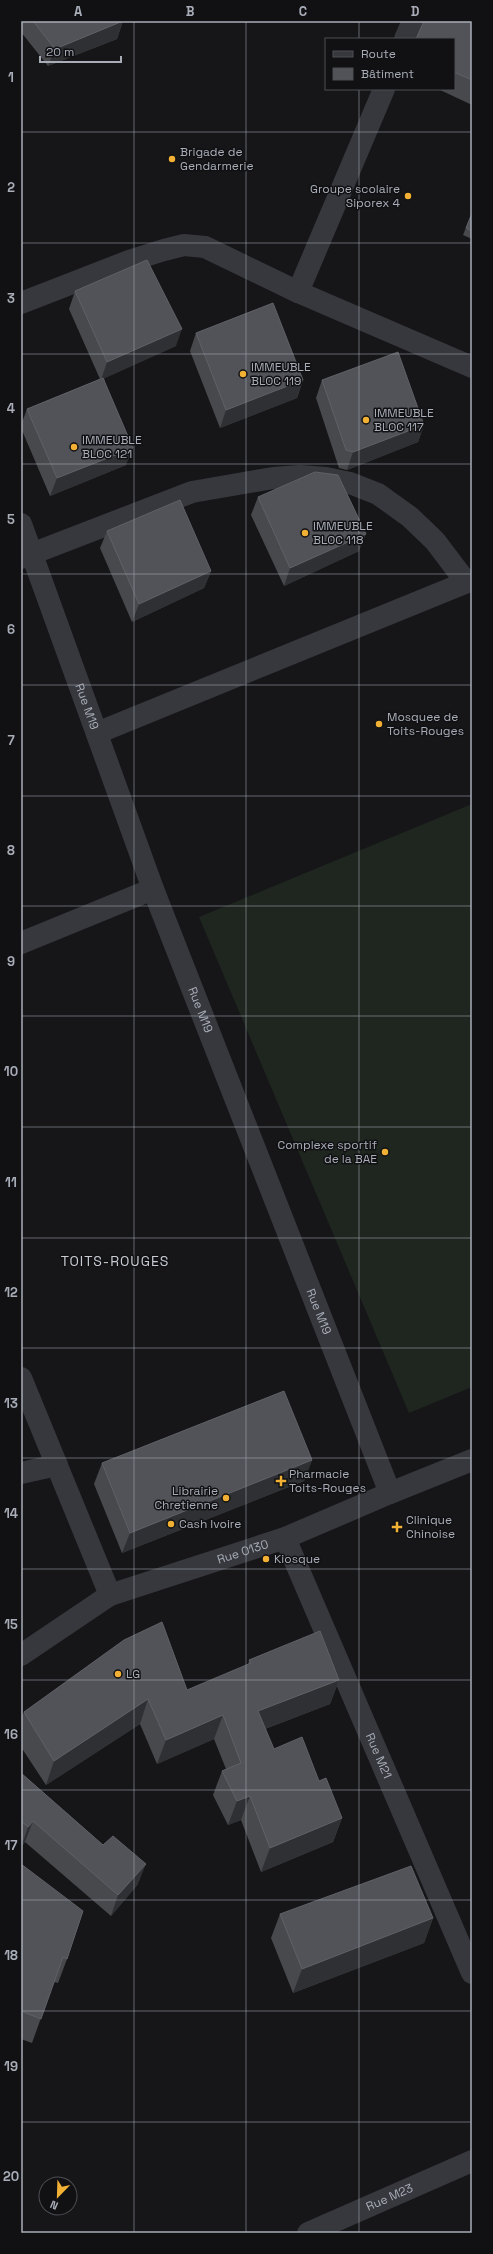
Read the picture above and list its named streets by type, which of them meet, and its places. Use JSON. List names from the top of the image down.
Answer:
{
  "streets": {
    "street": [
      "Rue M19",
      "Rue O130",
      "Rue M21",
      "Rue M23"
    ]
  },
  "crossings": [
    ["Rue M19", "Rue O130"],
    ["Rue O130", "Rue M21"]
  ],
  "districts": ["TOITS-ROUGES"],
  "places": {
    "other": [
      "Brigade de Gendarmerie",
      "Groupe scolaire Siporex 4",
      "IMMEUBLE BLOC 119",
      "IMMEUBLE BLOC 117",
      "IMMEUBLE BLOC 121",
      "IMMEUBLE BLOC 118",
      "Mosquee de Toits-Rouges",
      "Complexe sportif de la BAE",
      "Librairie Chretienne",
      "Cash Ivoire",
      "Kiosque",
      "LG"
    ],
    "health": ["Pharmacie Toits-Rouges", "Clinique Chinoise"]
  },
  "legend": ["Route", "Bâtiment"],
  "scale_bar": "20 m",
  "north": "bottom left",
  "grid": {
    "columns": [
      "A",
      "B",
      "C",
      "D"
    ],
    "rows": [
      "1",
      "2",
      "3",
      "4",
      "5",
      "6",
      "7",
      "8",
      "9",
      "10",
      "11",
      "12",
      "13",
      "14",
      "15",
      "16",
      "17",
      "18",
      "19",
      "20"
    ]
  }
}
